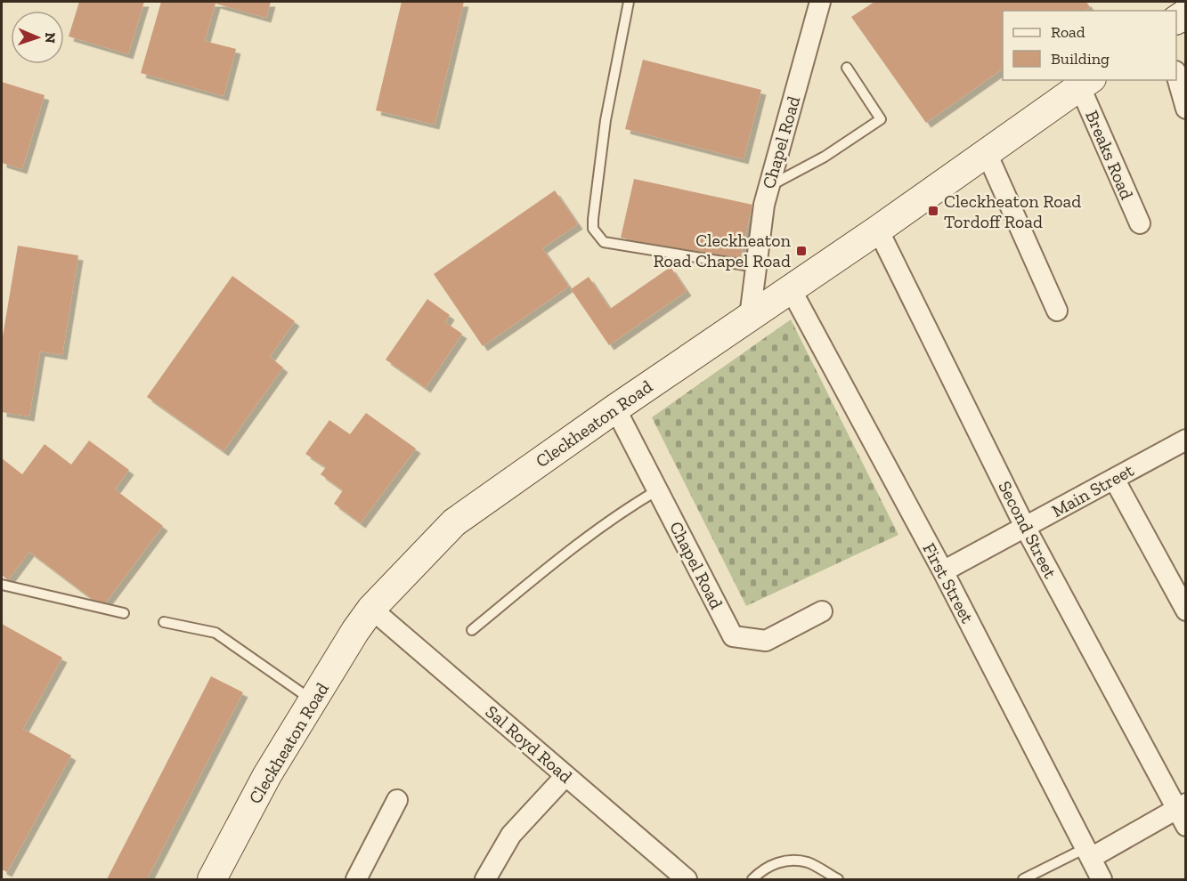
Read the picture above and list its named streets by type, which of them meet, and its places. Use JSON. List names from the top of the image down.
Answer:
{
  "streets": {
    "street": [
      "Chapel Road",
      "Breaks Road",
      "Cleckheaton Road",
      "Main Street",
      "Second Street",
      "First Street",
      "Sal Royd Road"
    ]
  },
  "crossings": [
    ["Chapel Road", "Cleckheaton Road"],
    ["Breaks Road", "Cleckheaton Road"],
    ["Cleckheaton Road", "Second Street"],
    ["Cleckheaton Road", "First Street"],
    ["Cleckheaton Road", "Sal Royd Road"],
    ["Main Street", "Second Street"],
    ["Main Street", "First Street"]
  ],
  "places": {
    "transit": ["Cleckheaton Road Tordoff Road", "Cleckheaton Road Chapel Road"]
  },
  "legend": ["Road", "Building"],
  "north": "right"
}
